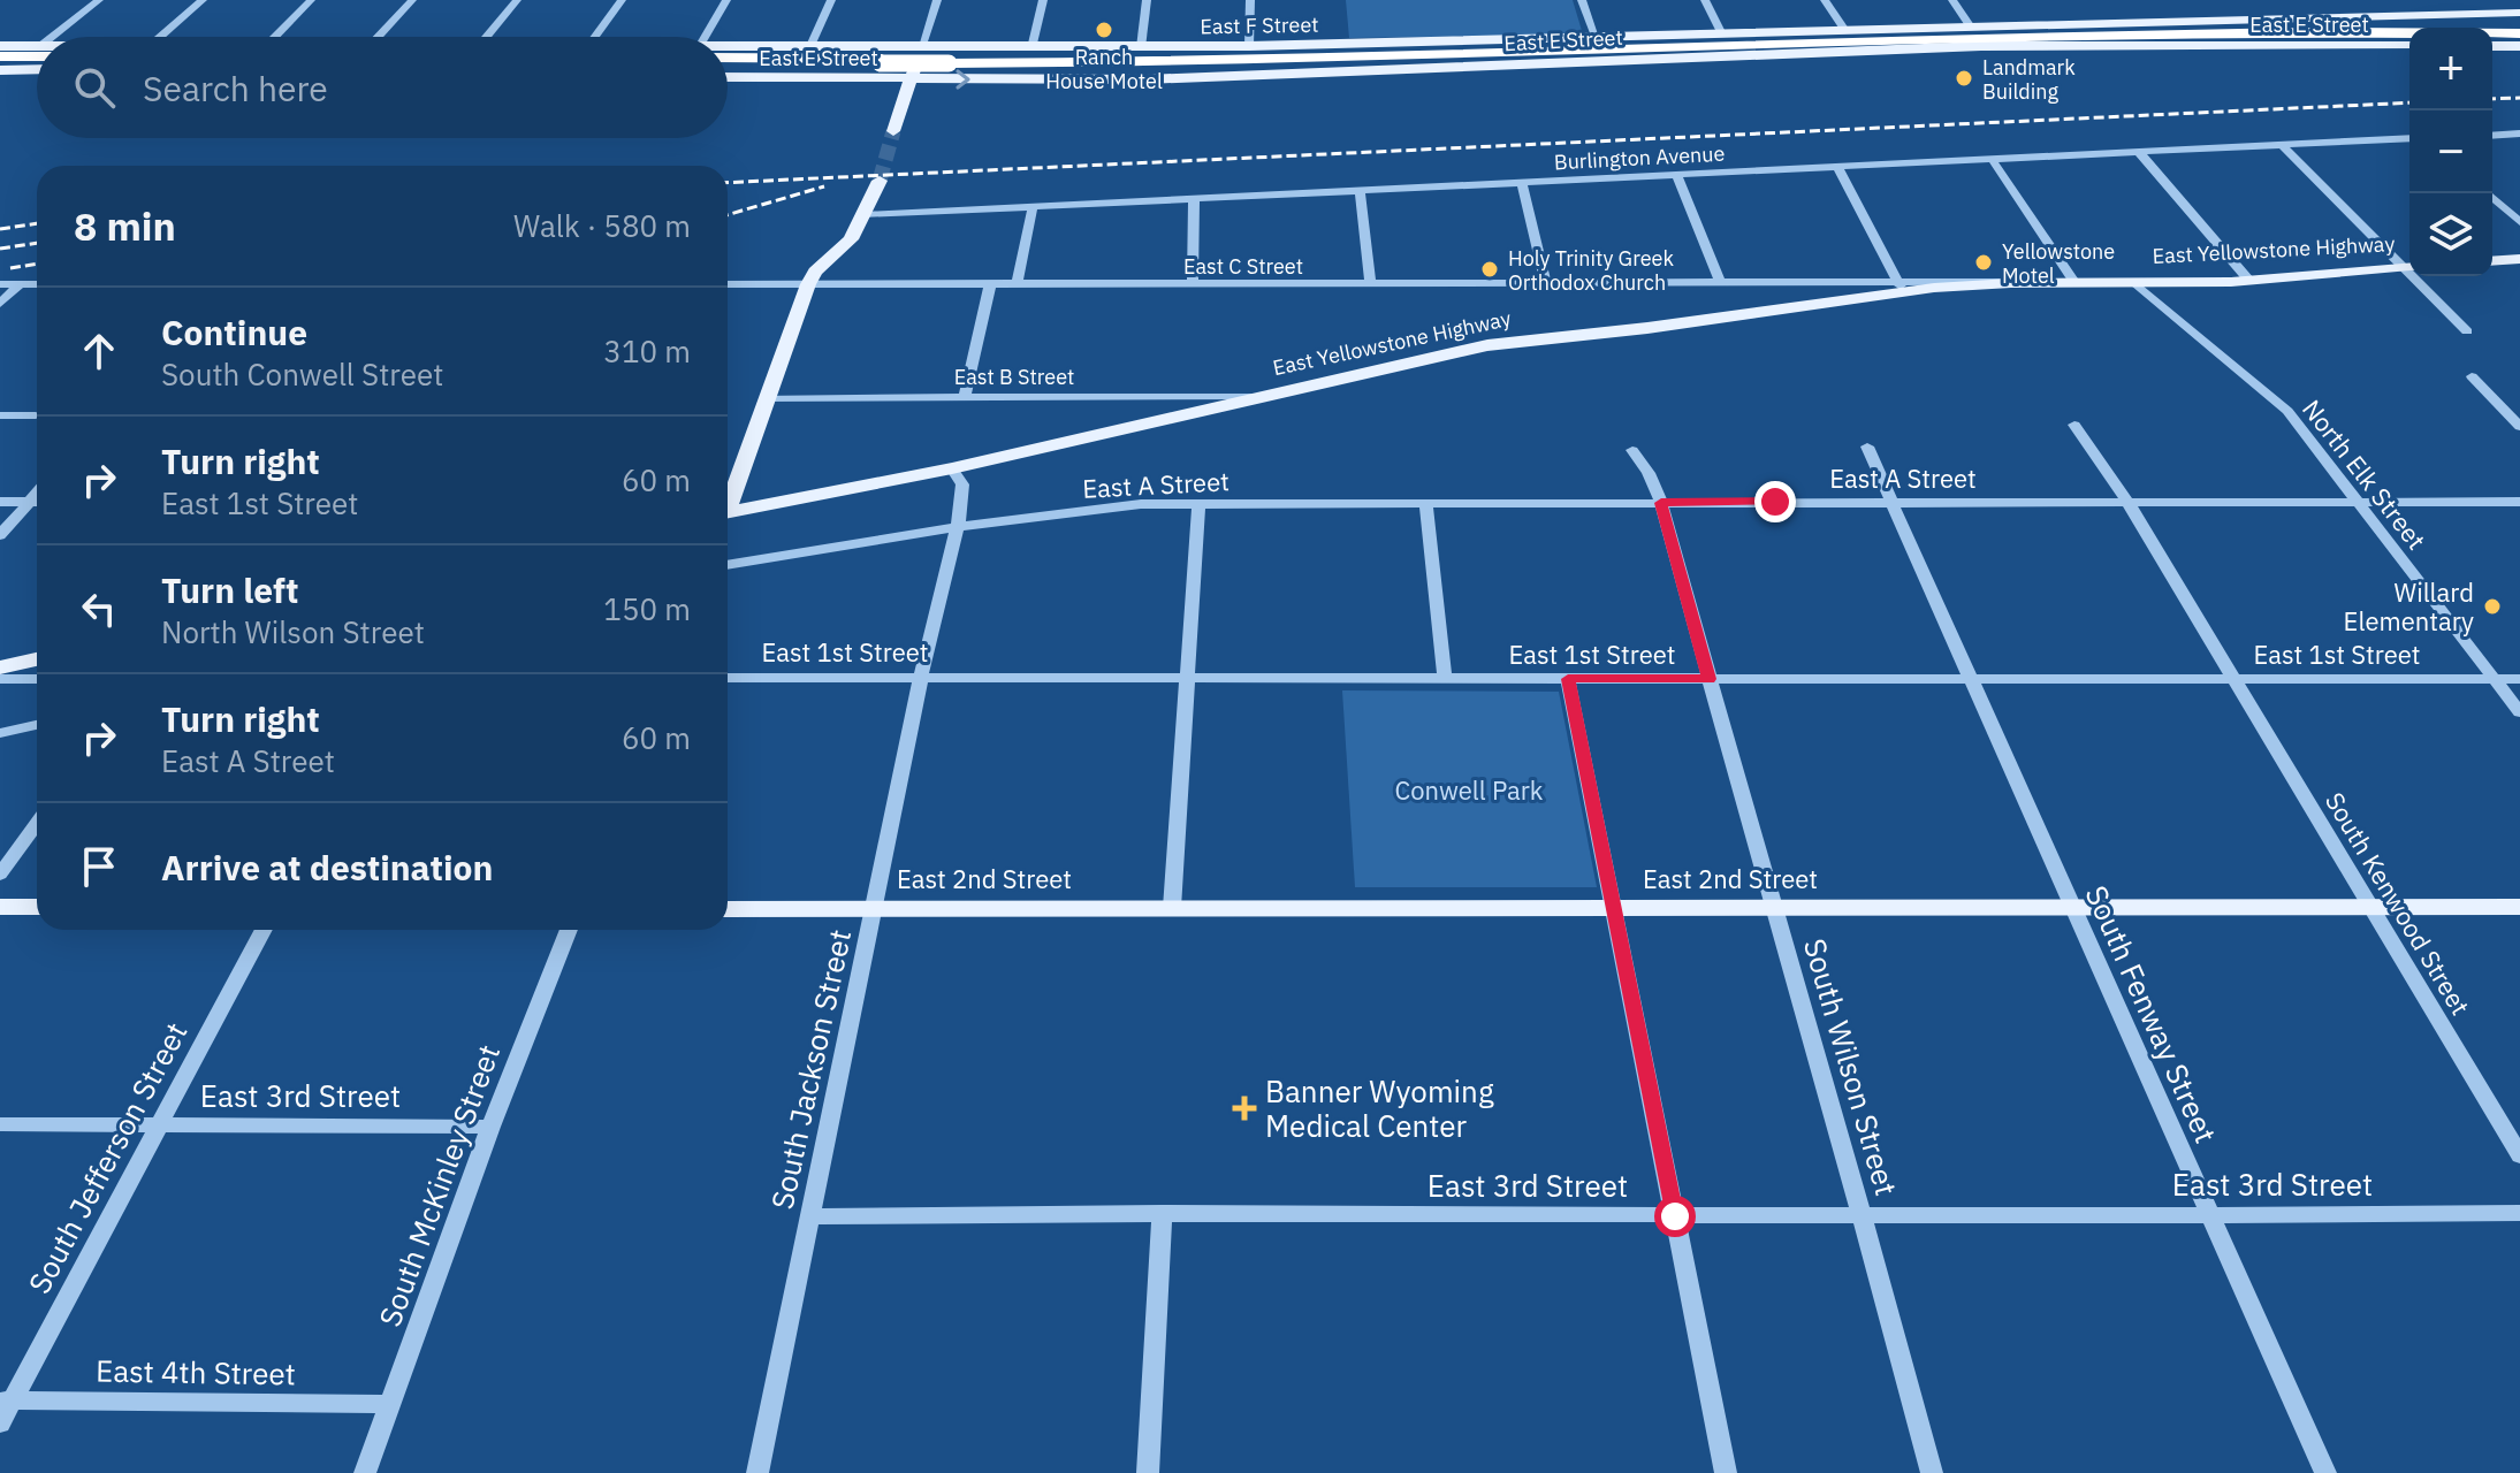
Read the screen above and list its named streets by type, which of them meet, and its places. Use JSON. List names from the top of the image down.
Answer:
{
  "streets": {
    "main road": [
      "East E Street",
      "East F Street",
      "East Yellowstone Highway",
      "East 2nd Street"
    ],
    "street": [
      "Burlington Avenue",
      "East C Street",
      "East B Street",
      "North Elk Street",
      "East A Street",
      "East 1st Street",
      "South Kenwood Street",
      "South Fenway Street",
      "South Wilson Street",
      "South Jackson Street",
      "East 3rd Street",
      "South Jefferson Street",
      "South McKinley Street",
      "East 4th Street"
    ]
  },
  "crossings": [
    ["East Yellowstone Highway", "East C Street"],
    ["East Yellowstone Highway", "East B Street"],
    ["East Yellowstone Highway", "North Elk Street"],
    ["East Yellowstone Highway", "South Jackson Street"],
    ["North Elk Street", "East A Street"],
    ["North Elk Street", "East 1st Street"],
    ["East A Street", "South Kenwood Street"],
    ["East A Street", "South Fenway Street"],
    ["East A Street", "South Wilson Street"],
    ["East A Street", "South Jackson Street"],
    ["East 1st Street", "South Kenwood Street"],
    ["East 1st Street", "South Fenway Street"],
    ["East 1st Street", "South Wilson Street"],
    ["East 1st Street", "South Jackson Street"],
    ["East 2nd Street", "South Kenwood Street"],
    ["East 2nd Street", "South Fenway Street"],
    ["East 2nd Street", "South Wilson Street"],
    ["East 2nd Street", "South Jackson Street"],
    ["South Fenway Street", "East 3rd Street"],
    ["South Wilson Street", "East 3rd Street"],
    ["South Jackson Street", "East 3rd Street"],
    ["East 3rd Street", "South Jefferson Street"],
    ["East 3rd Street", "South McKinley Street"],
    ["South Jefferson Street", "East 4th Street"],
    ["South McKinley Street", "East 4th Street"]
  ],
  "parks": ["Conwell Park"],
  "places": {
    "other": [
      "Ranch House Motel",
      "Landmark Building",
      "Yellowstone Motel",
      "Holy Trinity Greek Orthodox Church",
      "Willard Elementary"
    ],
    "health": ["Banner Wyoming Medical Center"]
  },
  "page": {
    "map_buttons": ["+", "−"],
    "search": "Search here",
    "heading": ["8 min", "Walk · 580 m"],
    "list": [
      ["Continue", "South Conwell Street", "310 m"],
      ["Turn right", "East 1st Street", "60 m"],
      ["Turn left", "North Wilson Street", "150 m"],
      ["Turn right", "East A Street", "60 m"],
      "Arrive at destination"
    ]
  }
}
